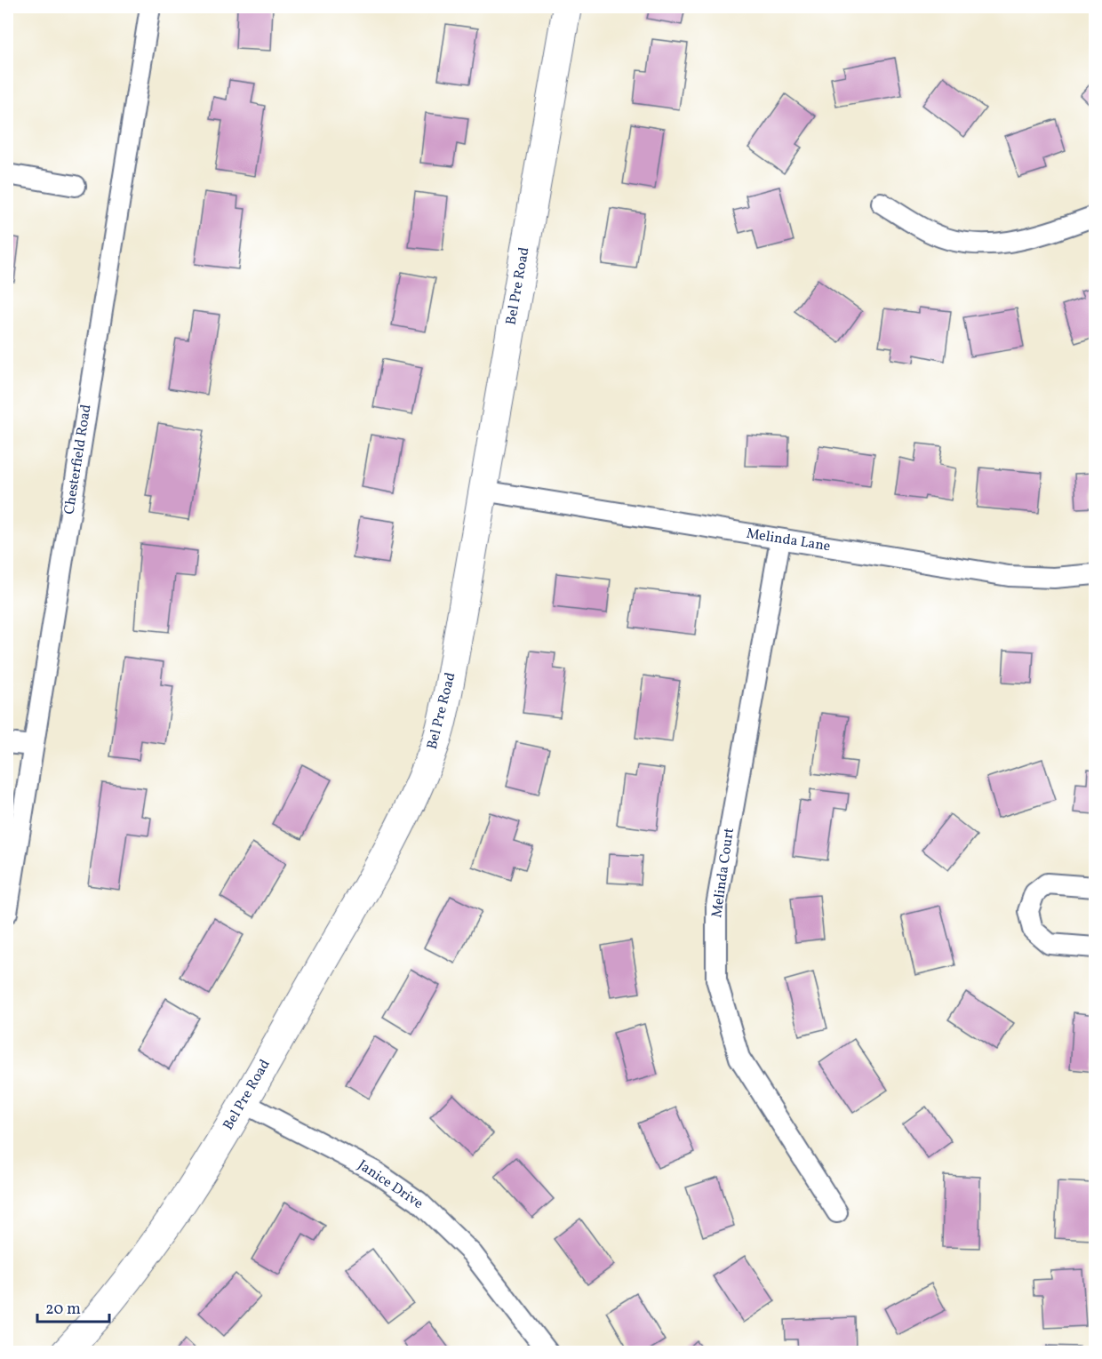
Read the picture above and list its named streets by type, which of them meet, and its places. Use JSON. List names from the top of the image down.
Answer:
{
  "streets": {
    "main road": ["Bel Pre Road"],
    "street": [
      "Chesterfield Road",
      "Melinda Lane",
      "Melinda Court",
      "Janice Drive"
    ]
  },
  "crossings": [
    ["Bel Pre Road", "Melinda Lane"],
    ["Bel Pre Road", "Janice Drive"],
    ["Melinda Lane", "Melinda Court"]
  ],
  "scale_bar": "20 m"
}
